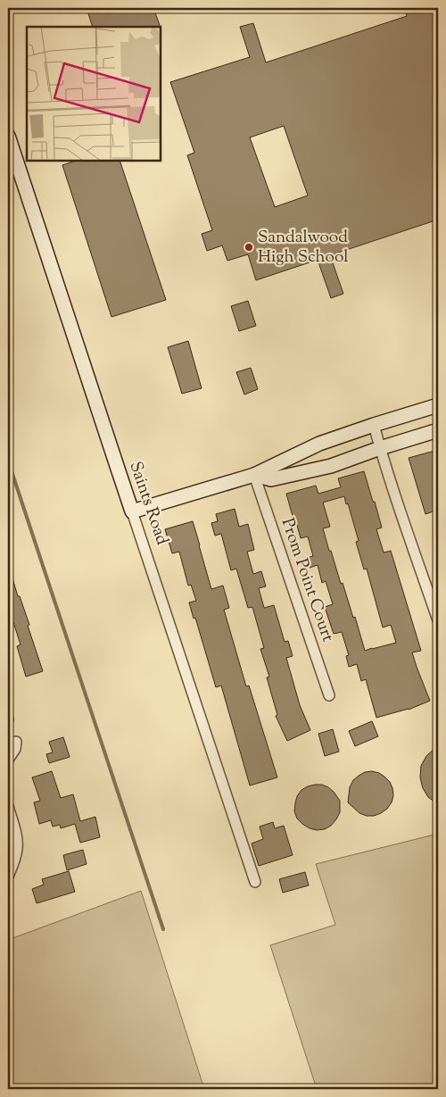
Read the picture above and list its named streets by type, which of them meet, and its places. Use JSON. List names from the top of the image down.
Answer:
{
  "streets": {
    "street": ["Saints Road", "Prom Point Court"]
  },
  "places": ["Sandalwood High School"]
}
